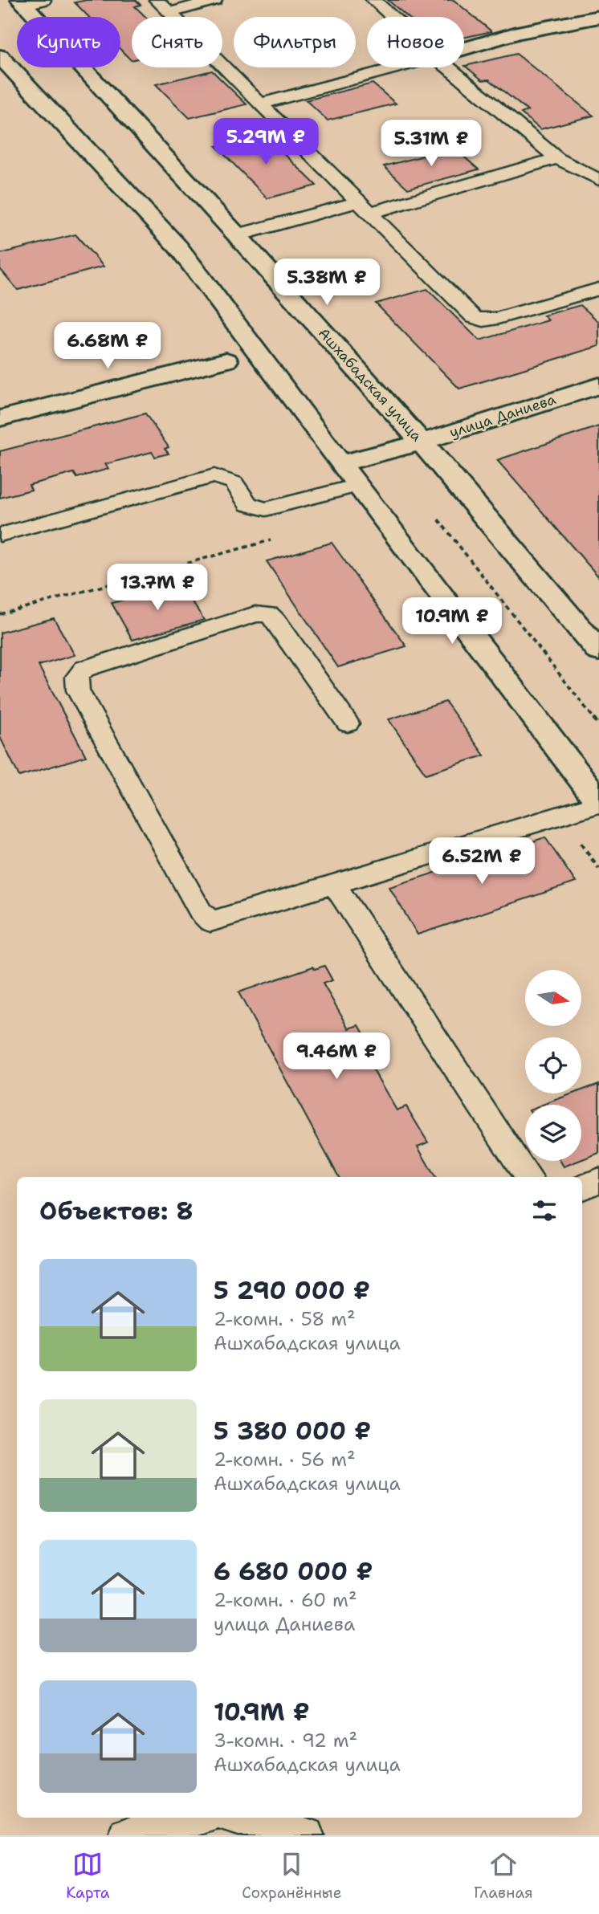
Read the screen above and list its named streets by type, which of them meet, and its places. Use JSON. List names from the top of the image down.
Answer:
{
  "streets": {
    "street": ["Ашхабадская улица", "улица Даниева"]
  },
  "crossings": [
    ["Ашхабадская улица", "улица Даниева"]
  ],
  "north": "right",
  "page": {
    "chip": [
      "Купить",
      "Снять",
      "Фильтры",
      "Новое"
    ],
    "price": [
      "5.29M ₽",
      "5.31M ₽",
      "5.38M ₽",
      "6.68M ₽",
      "13.7M ₽",
      "10.9M ₽",
      "6.52M ₽",
      "9.46M ₽"
    ],
    "heading": "Объектов: 8",
    "list": [
      {
        "name": "5 290 000 ₽",
        "note": "2-комн. · 58 m² · Ашхабадская улица"
      },
      {
        "name": "5 380 000 ₽",
        "note": "2-комн. · 56 m² · Ашхабадская улица"
      },
      {
        "name": "6 680 000 ₽",
        "note": "2-комн. · 60 m² · улица Даниева"
      },
      {
        "name": "10.9M ₽",
        "note": "3-комн. · 92 m² · Ашхабадская улица"
      }
    ],
    "tabs": ["Карта", "Сохранённые", "Главная"]
  }
}
